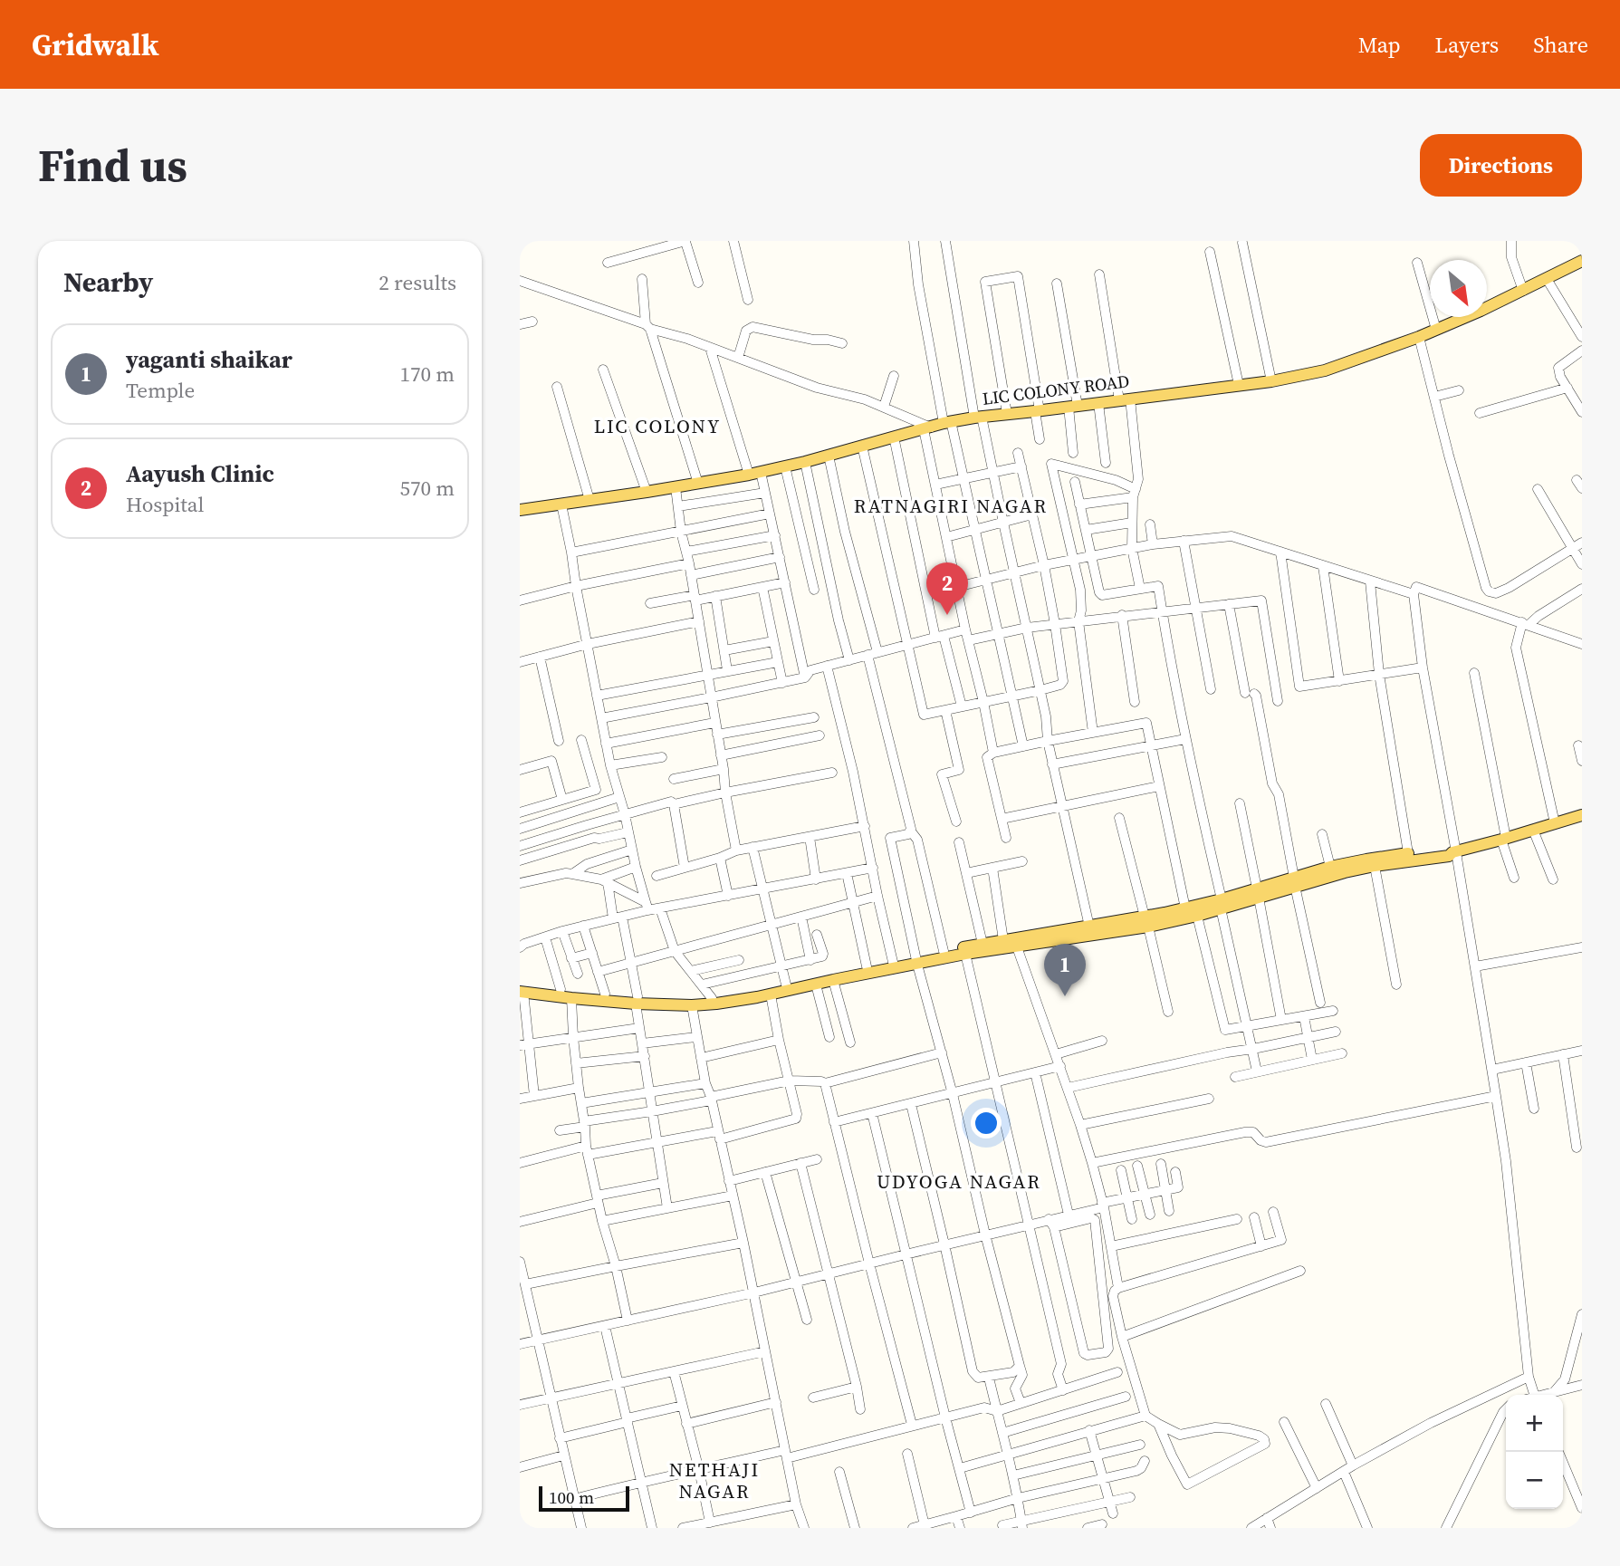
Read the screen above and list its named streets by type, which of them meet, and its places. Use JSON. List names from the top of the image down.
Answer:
{
  "streets": {
    "main road": ["LIC COLONY ROAD"]
  },
  "districts": [
    "LIC COLONY",
    "RATNAGIRI NAGAR",
    "UDYOGA NAGAR",
    "NETHAJI NAGAR"
  ],
  "scale_bar": "100 m",
  "north": "bottom right",
  "page": {
    "header": "Gridwalk",
    "nav": ["Map", "Layers", "Share"],
    "buttons": "Directions",
    "title": "Find us",
    "heading": ["Nearby", "2 results"],
    "list": [
      {
        "mark": "1",
        "name": "yaganti shaikar",
        "note": "Temple",
        "value": "170 m"
      },
      {
        "mark": "2",
        "name": "Aayush Clinic",
        "note": "Hospital",
        "value": "570 m"
      }
    ],
    "pins": ["2", "1"],
    "map_buttons": ["+", "−"],
    "scale": "100 m"
  }
}
